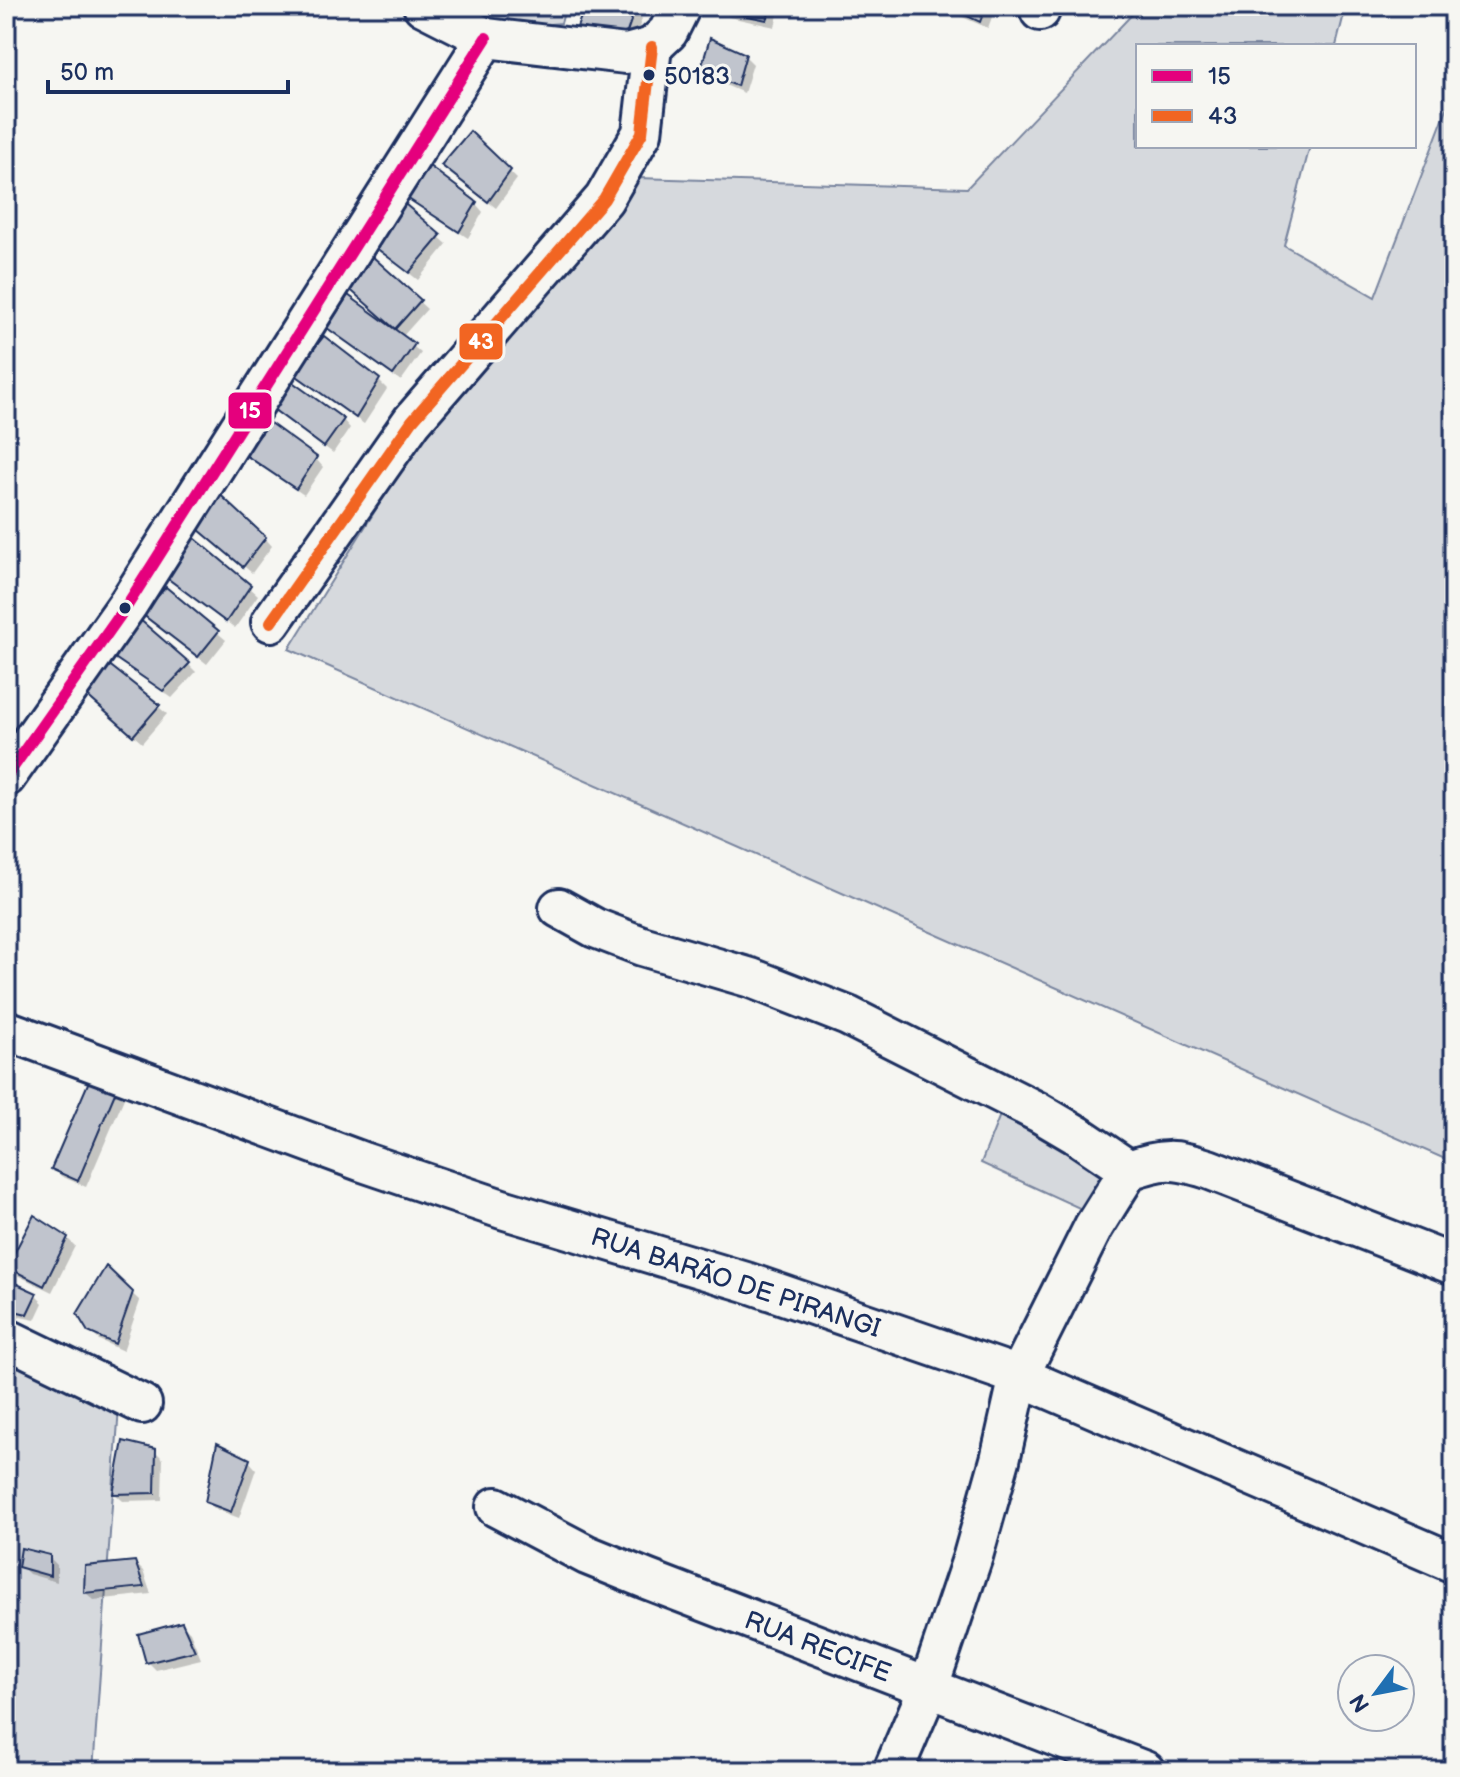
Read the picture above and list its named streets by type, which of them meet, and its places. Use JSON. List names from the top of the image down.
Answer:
{
  "streets": {
    "street": ["RUA BARÃO DE PIRANGI", "RUA RECIFE"]
  },
  "places": ["50183"],
  "lines": ["transit line 15", "transit line 43"],
  "legend": ["15", "43"],
  "scale_bar": "50 m",
  "north": "bottom left"
}
